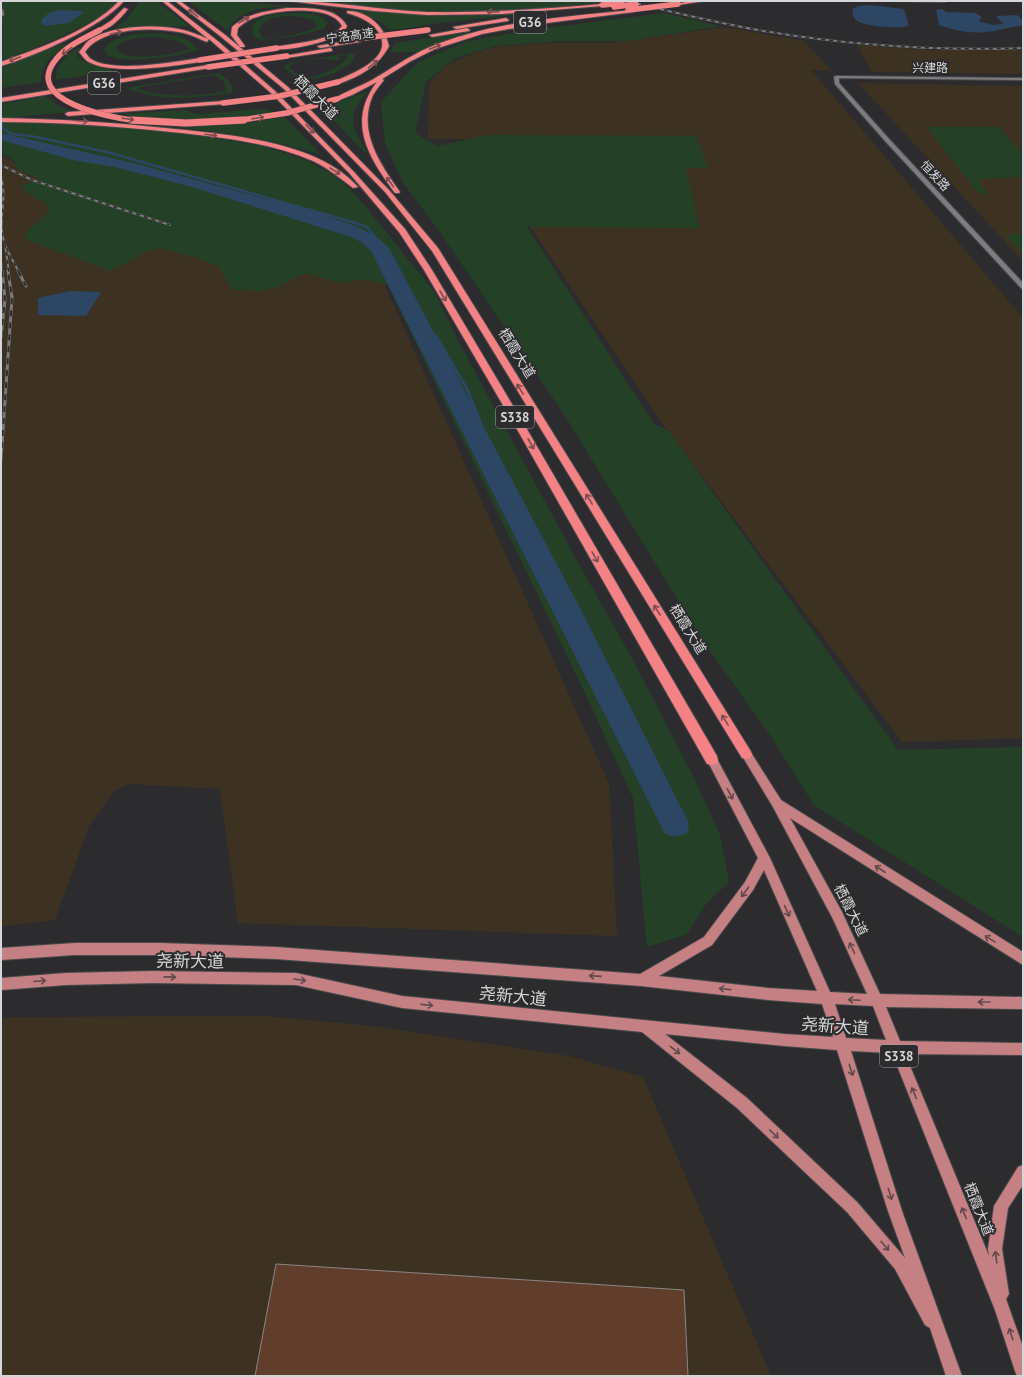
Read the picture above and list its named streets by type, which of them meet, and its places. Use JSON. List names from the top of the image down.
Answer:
{
  "streets": {
    "highway": [
      "G36",
      "宁洛高速",
      "栖霞大道",
      "S338"
    ],
    "main road": ["尧新大道"],
    "street": ["兴建路", "恒发路"]
  },
  "crossings": [
    ["G36", "宁洛高速"],
    ["兴建路", "恒发路"],
    ["栖霞大道", "尧新大道"]
  ]
}
